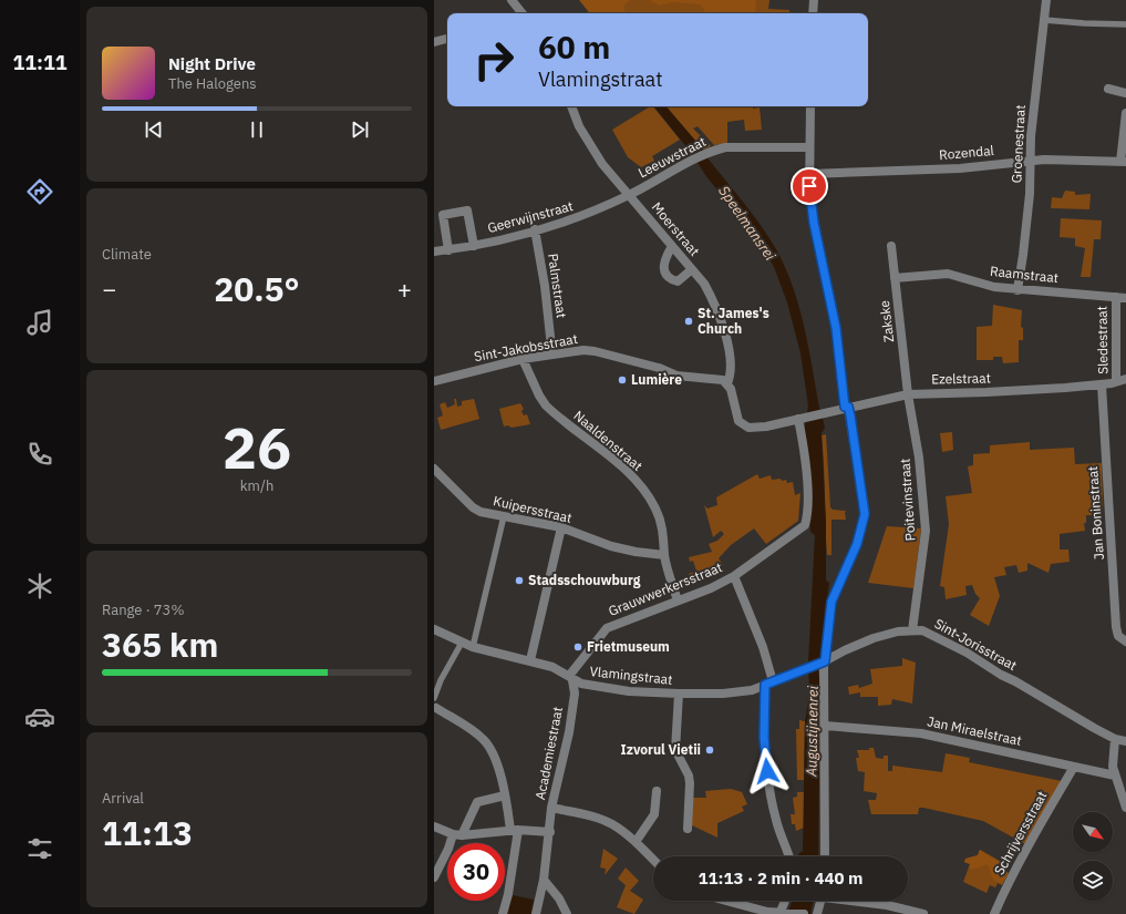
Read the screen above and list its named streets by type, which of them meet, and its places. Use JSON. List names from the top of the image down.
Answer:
{
  "streets": {
    "street": [
      "Groenestraat",
      "Rozendal",
      "Leeuwstraat",
      "Geerwijnstraat",
      "Moerstraat",
      "Raamstraat",
      "Palmstraat",
      "Zakske",
      "Sledestraat",
      "Sint-Jakobsstraat",
      "Ezelstraat",
      "Naaldenstraat",
      "Poitevinstraat",
      "Kuipersstraat",
      "Jan Boninstraat",
      "Grauwwerkersstraat",
      "Sint-Jorisstraat",
      "Vlamingstraat",
      "Jan Miraelstraat",
      "Academiestraat",
      "Schrijversstraat"
    ]
  },
  "crossings": [
    ["Groenestraat", "Rozendal"],
    ["Groenestraat", "Raamstraat"],
    ["Leeuwstraat", "Geerwijnstraat"],
    ["Leeuwstraat", "Moerstraat"],
    ["Geerwijnstraat", "Moerstraat"],
    ["Geerwijnstraat", "Palmstraat"],
    ["Moerstraat", "Sint-Jakobsstraat"],
    ["Raamstraat", "Zakske"],
    ["Raamstraat", "Sledestraat"],
    ["Zakske", "Ezelstraat"],
    ["Zakske", "Poitevinstraat"],
    ["Sledestraat", "Ezelstraat"],
    ["Sint-Jakobsstraat", "Naaldenstraat"],
    ["Ezelstraat", "Poitevinstraat"],
    ["Ezelstraat", "Jan Boninstraat"],
    ["Ezelstraat", "Grauwwerkersstraat"],
    ["Naaldenstraat", "Kuipersstraat"],
    ["Naaldenstraat", "Grauwwerkersstraat"],
    ["Poitevinstraat", "Sint-Jorisstraat"],
    ["Grauwwerkersstraat", "Vlamingstraat"],
    ["Grauwwerkersstraat", "Academiestraat"],
    ["Sint-Jorisstraat", "Vlamingstraat"],
    ["Vlamingstraat", "Academiestraat"],
    ["Jan Miraelstraat", "Schrijversstraat"]
  ],
  "water": ["Speelmansrei", "Augustijnenrei"],
  "places": [
    "St. James's Church",
    "Lumière",
    "Stadsschouwburg",
    "Frietmuseum",
    "Izvorul Vietii"
  ],
  "north": "bottom right",
  "page": {
    "tabs": "11:11",
    "turn": ["60 m", "Vlamingstraat"],
    "song": ["Night Drive", "The Halogens"],
    "tile": [
      "Climate",
      ["26", "km/h"],
      ["Range · 73%", "365 km"],
      ["Arrival", "11:13"]
    ],
    "heat": ["−", "20.5°", "+"],
    "limit": "30",
    "trip": "11:13 · 2 min · 440 m"
  }
}
